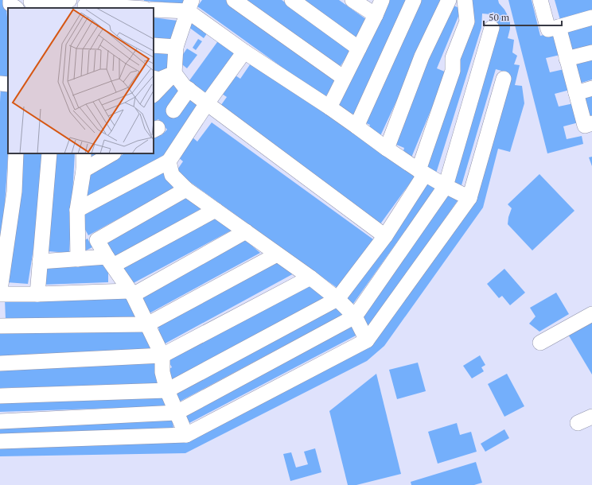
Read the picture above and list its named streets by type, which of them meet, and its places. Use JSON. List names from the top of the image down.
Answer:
{
  "scale_bar": "50 m"
}
